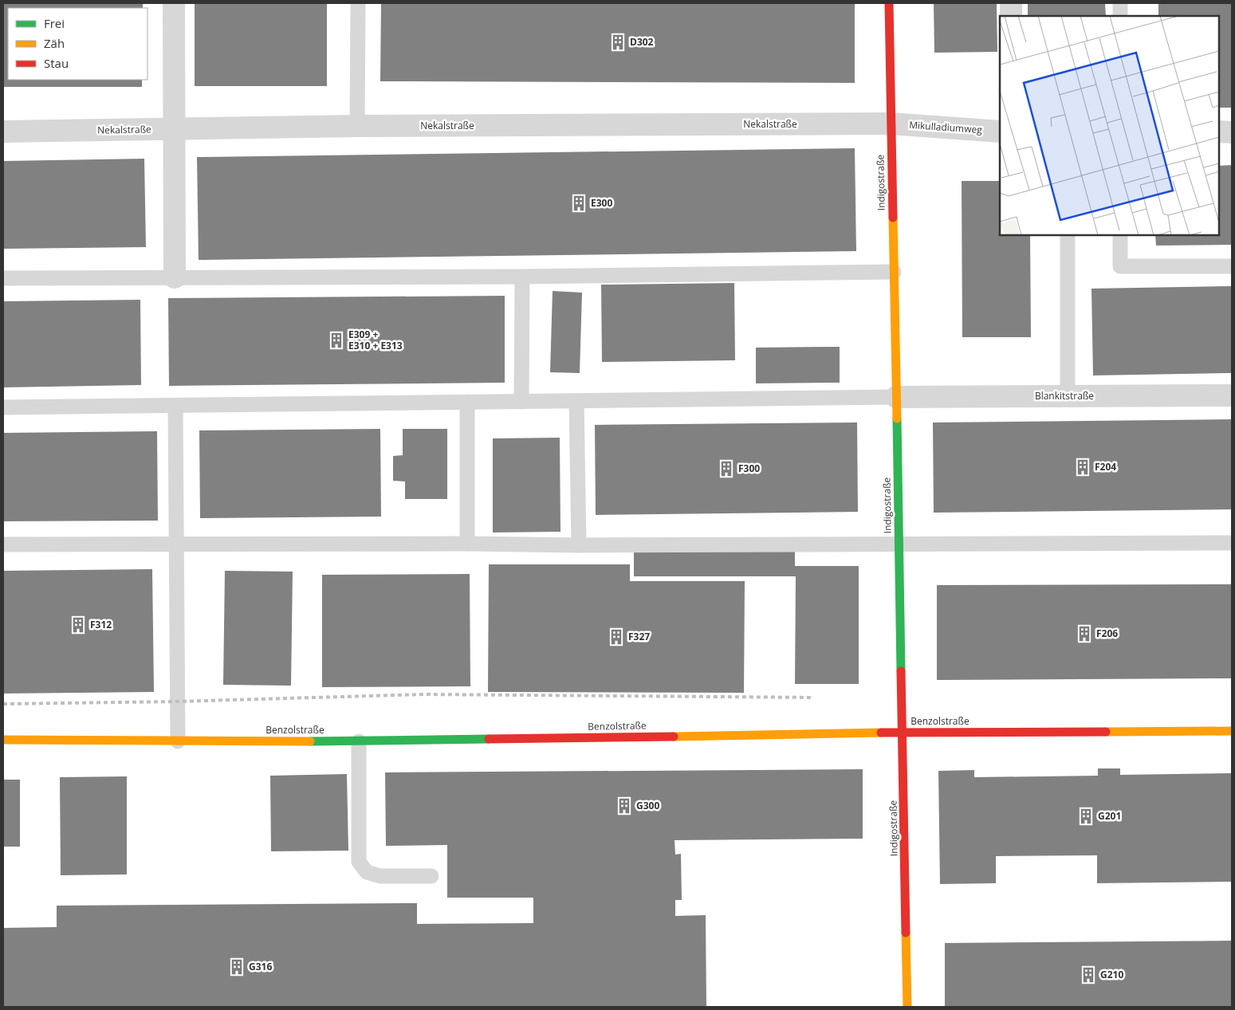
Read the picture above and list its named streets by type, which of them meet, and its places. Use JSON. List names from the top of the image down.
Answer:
{
  "streets": {
    "street": [
      "Nekalstraße",
      "Mikulladiumweg",
      "Indigostraße",
      "Blankitstraße",
      "Benzolstraße"
    ]
  },
  "crossings": [
    ["Nekalstraße", "Mikulladiumweg"],
    ["Nekalstraße", "Indigostraße"],
    ["Mikulladiumweg", "Indigostraße"],
    ["Indigostraße", "Blankitstraße"],
    ["Indigostraße", "Benzolstraße"]
  ],
  "places": {
    "building": [
      "D302",
      "E300",
      "E309 + E310 + E313",
      "F204",
      "F300",
      "F312",
      "F206",
      "F327",
      "G300",
      "G201",
      "G316",
      "G210"
    ]
  },
  "legend": ["Frei", "Zäh", "Stau"]
}
